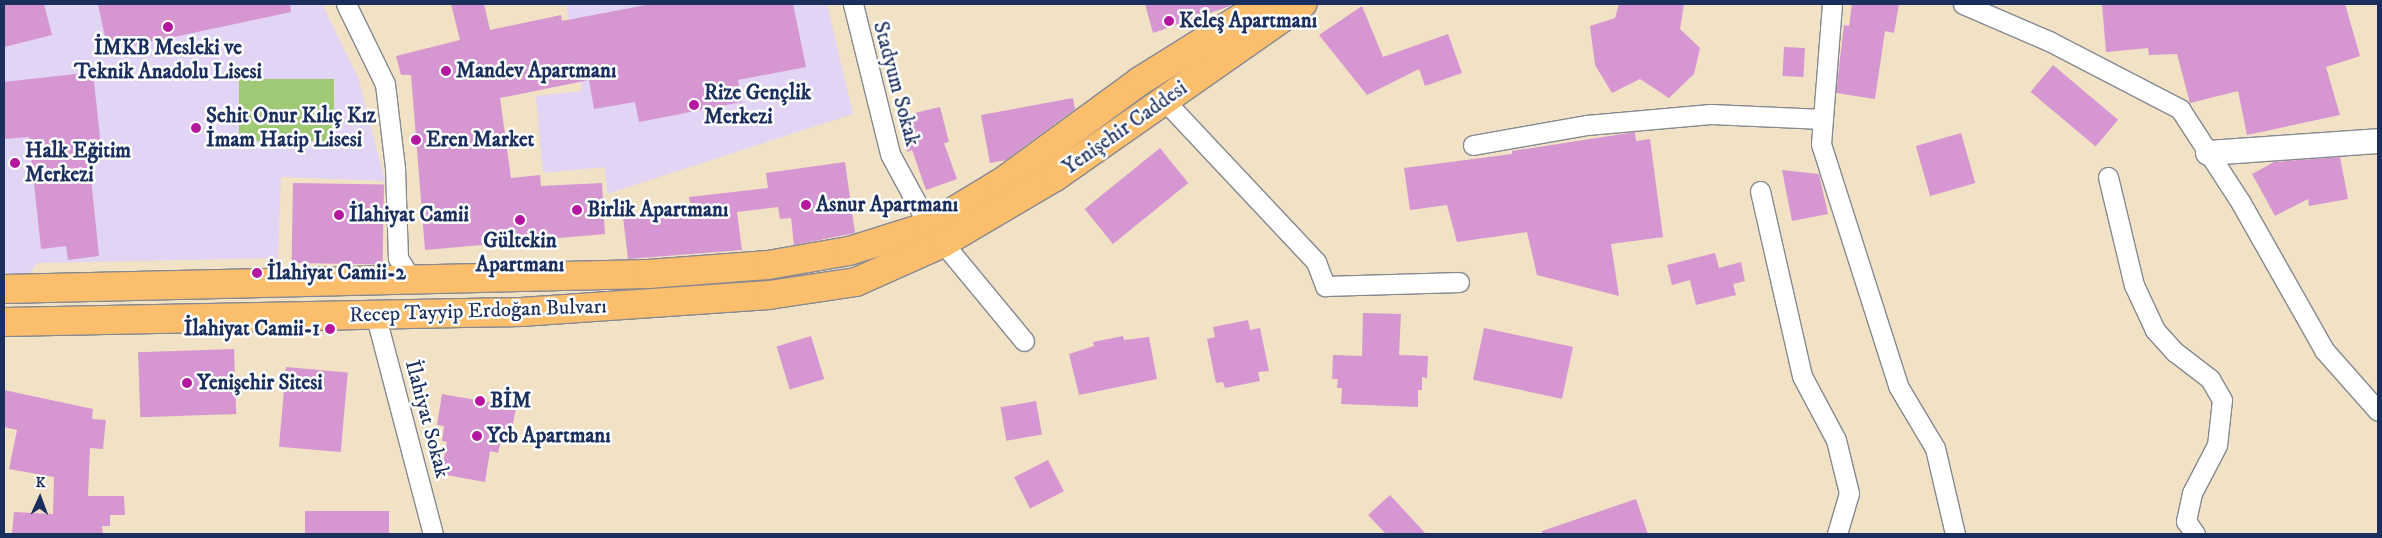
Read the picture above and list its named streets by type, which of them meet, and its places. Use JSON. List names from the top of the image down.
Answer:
{
  "streets": {
    "main road": ["Yenişehir Caddesi", "Recep Tayyip Erdoğan Bulvarı"],
    "street": ["Stadyum Sokak", "İlahiyat Sokak"]
  },
  "crossings": [
    ["Stadyum Sokak", "Yenişehir Caddesi"],
    ["Stadyum Sokak", "Recep Tayyip Erdoğan Bulvarı"],
    ["Yenişehir Caddesi", "Recep Tayyip Erdoğan Bulvarı"],
    ["Recep Tayyip Erdoğan Bulvarı", "İlahiyat Sokak"]
  ],
  "places": [
    "Keleş Apartmanı",
    "İMKB Mesleki ve Teknik Anadolu Lisesi",
    "Mandev Apartmanı",
    "Rize Gençlik Merkezi",
    "Şehit Onur Kılıç Kız İmam Hatip Lisesi",
    "Eren Market",
    "Halk Eğitim Merkezi",
    "Asnur Apartmanı",
    "Birlik Apartmanı",
    "İlahiyat Camii",
    "Gültekin Apartmanı",
    "İlahiyat Camii-2",
    "İlahiyat Camii-1",
    "Yenişehir Sitesi",
    "BİM",
    "Ycb Apartmanı"
  ],
  "north": "top"
}
